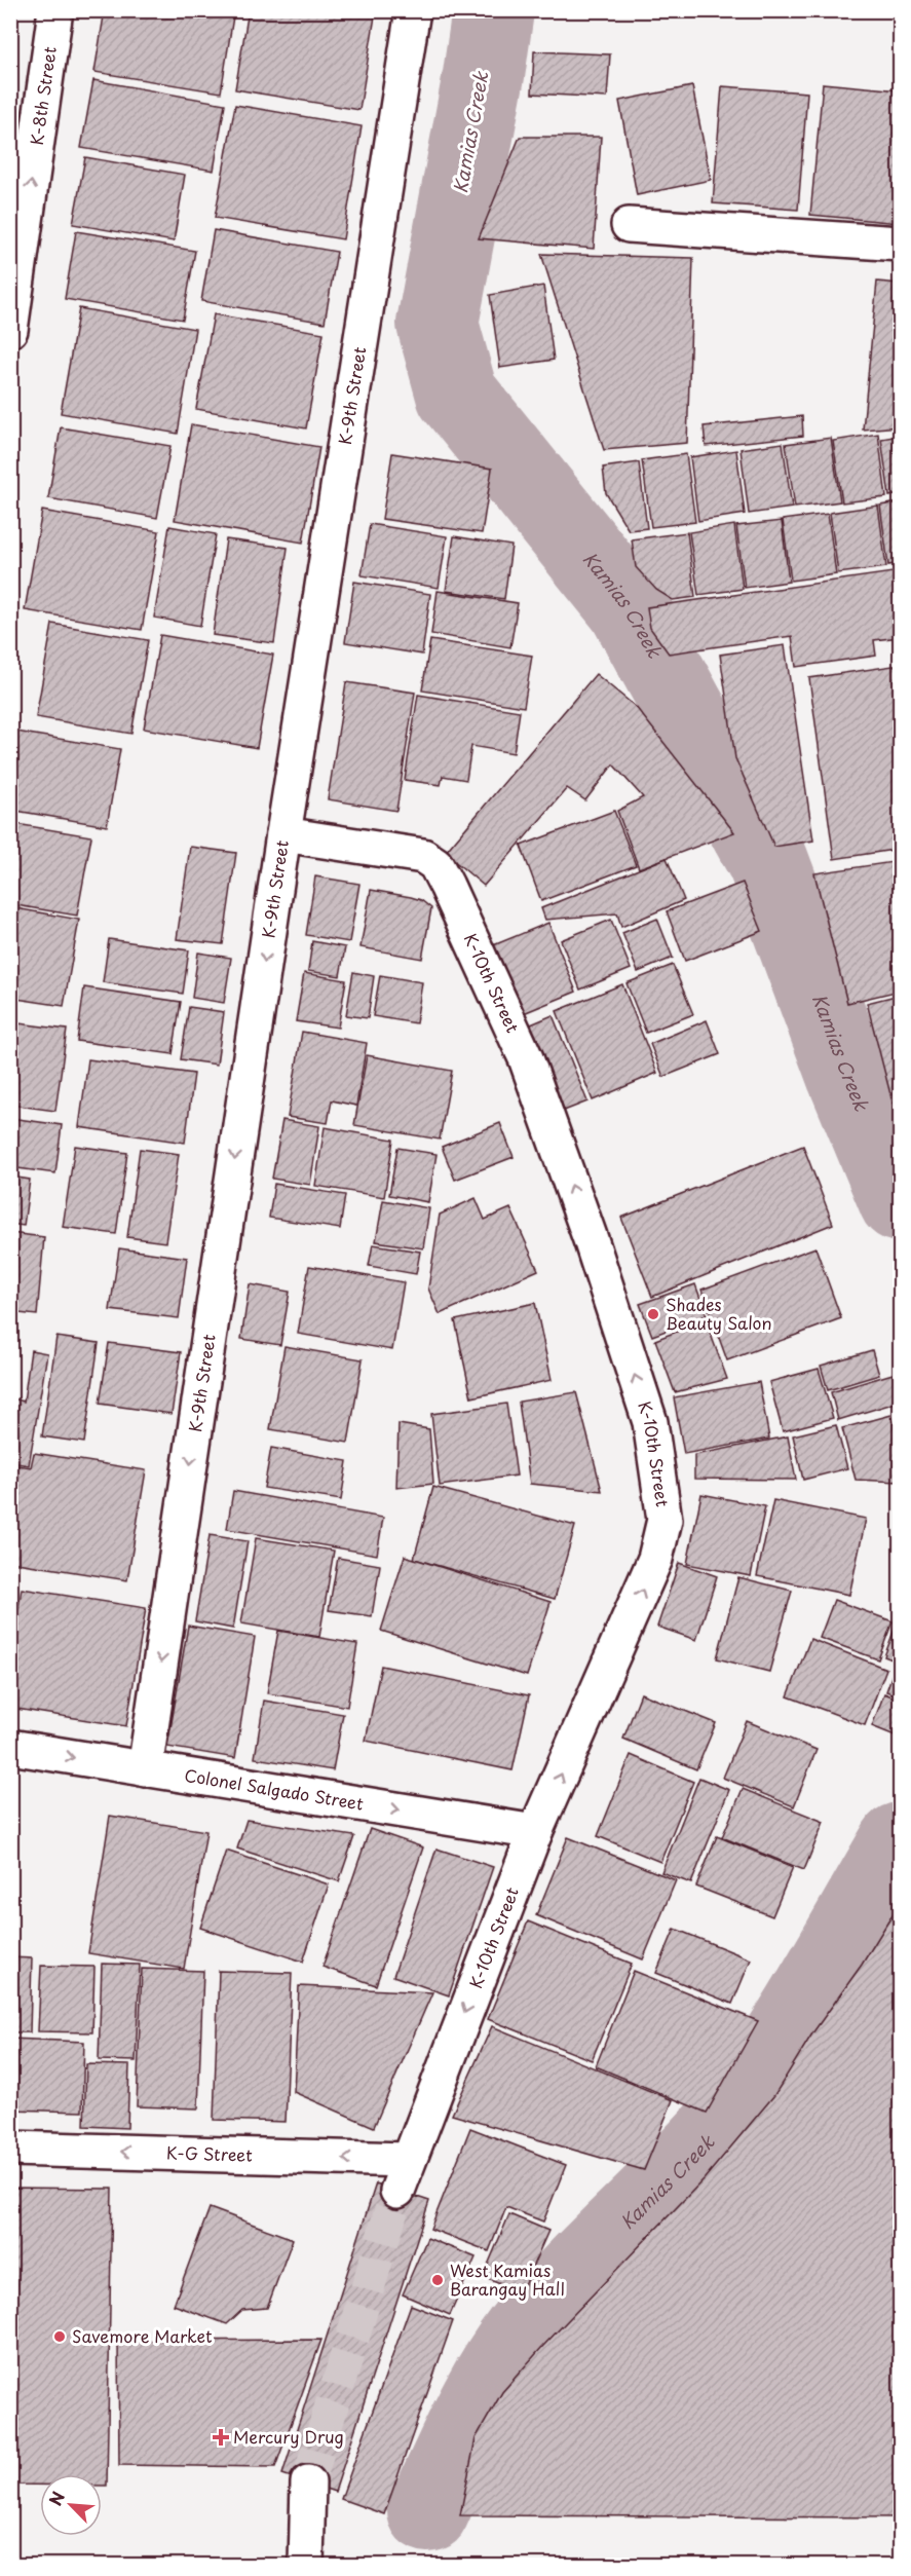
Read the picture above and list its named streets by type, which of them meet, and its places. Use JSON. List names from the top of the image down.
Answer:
{
  "streets": {
    "street": [
      "K-8th Street",
      "K-9th Street",
      "K-10th Street",
      "Colonel Salgado Street",
      "K-G Street"
    ]
  },
  "crossings": [
    ["K-9th Street", "K-10th Street"],
    ["K-9th Street", "Colonel Salgado Street"],
    ["K-10th Street", "Colonel Salgado Street"],
    ["K-10th Street", "K-G Street"]
  ],
  "one_way": [
    "K-8th Street",
    "K-9th Street",
    "Colonel Salgado Street",
    "K-G Street"
  ],
  "water": ["Kamias Creek"],
  "places": {
    "other": ["Shades Beauty Salon", "West Kamias Barangay Hall", "Savemore Market"],
    "health": ["Mercury Drug"]
  },
  "north": "top left"
}
